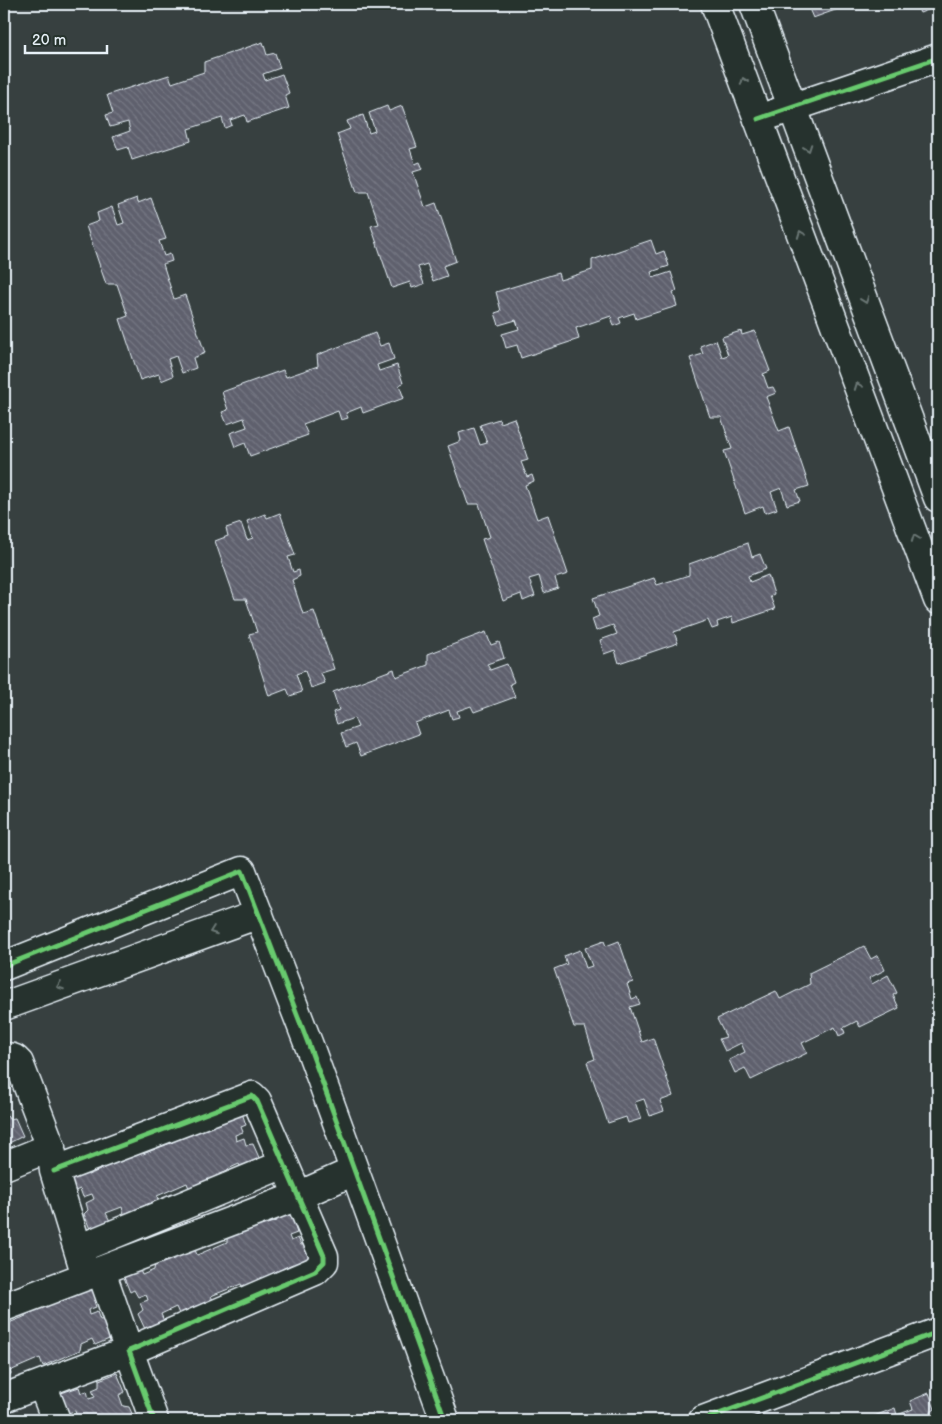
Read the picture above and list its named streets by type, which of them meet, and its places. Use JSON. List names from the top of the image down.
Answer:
{
  "scale_bar": "20 m"
}
